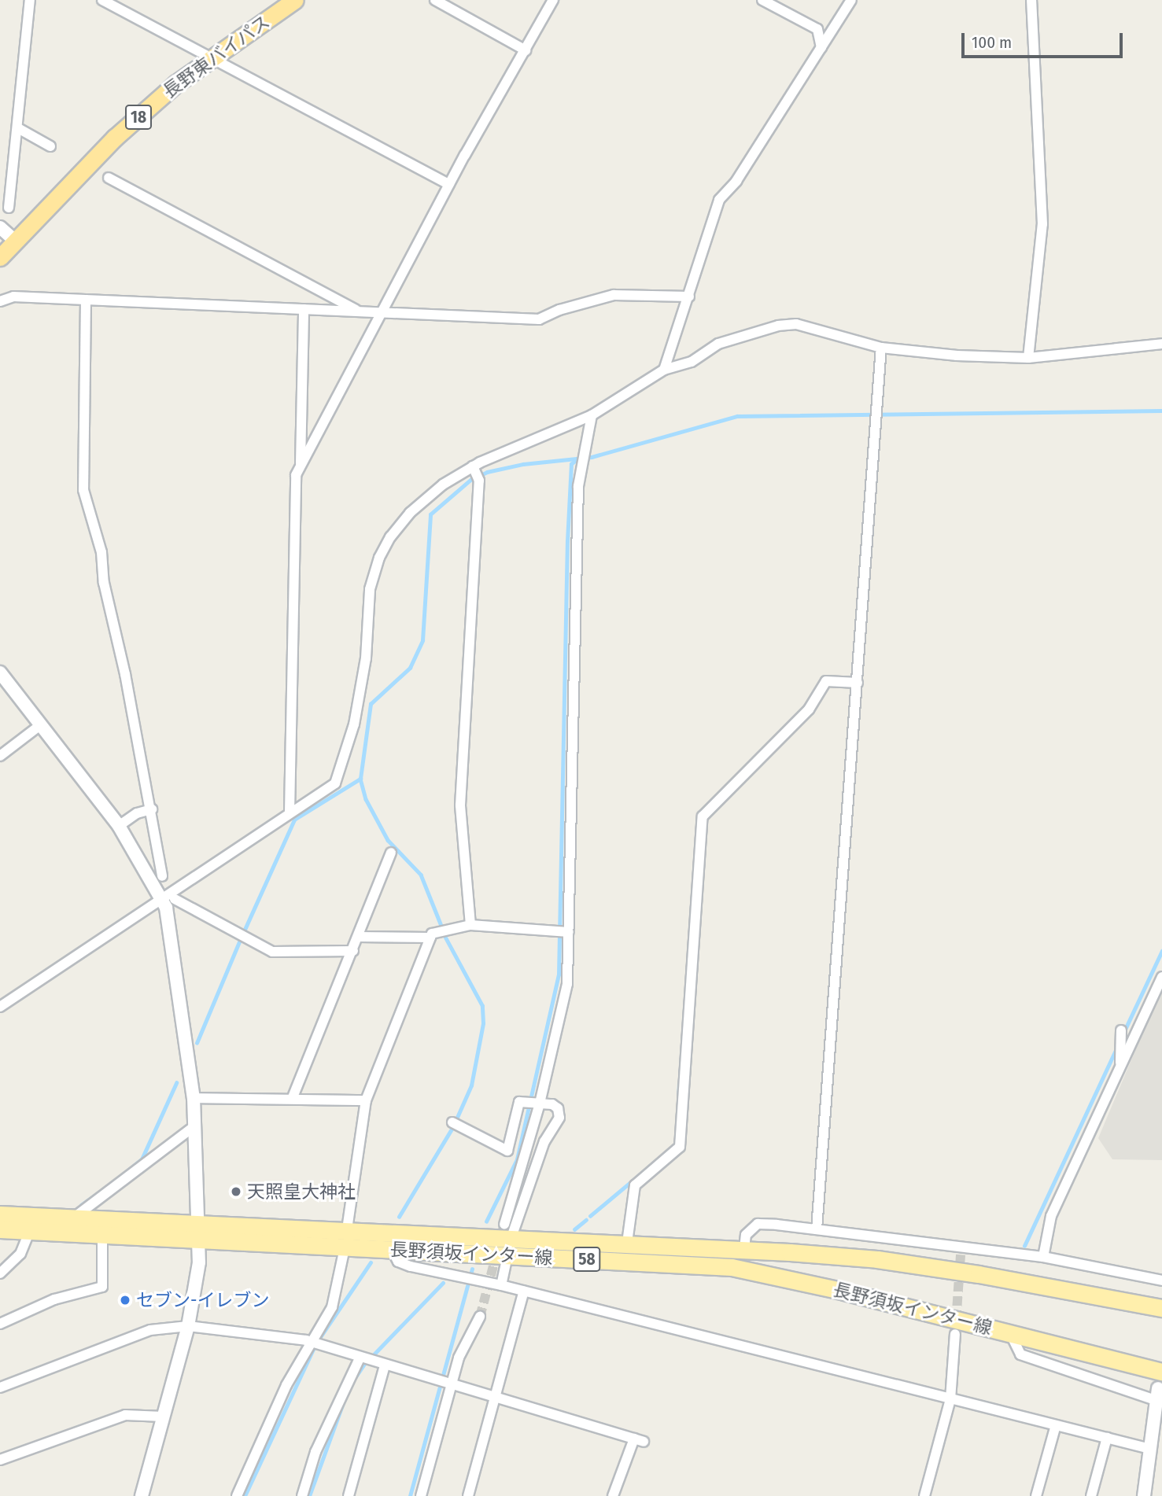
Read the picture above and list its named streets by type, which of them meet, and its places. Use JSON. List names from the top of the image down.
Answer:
{
  "streets": {
    "highway": ["長野東バイパス", "18"],
    "main road": ["長野須坂インター線", "58"]
  },
  "places": ["天照皇大神社", "セブン-イレブン"],
  "scale_bar": "100 m"
}
